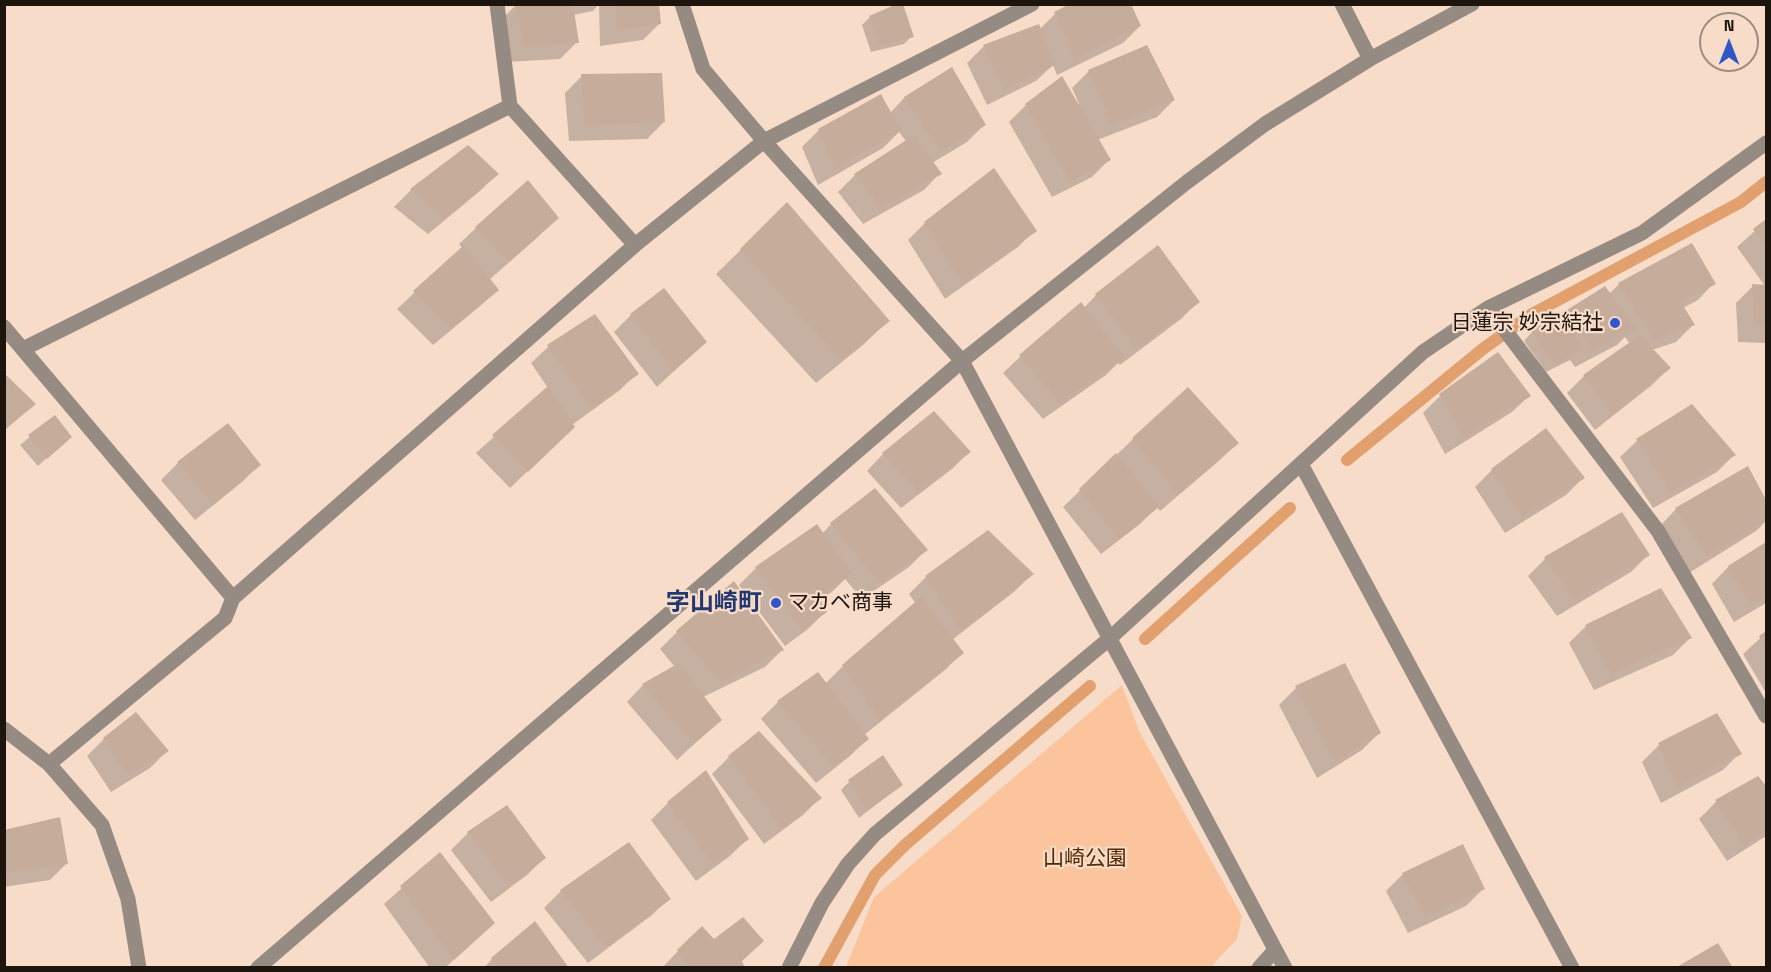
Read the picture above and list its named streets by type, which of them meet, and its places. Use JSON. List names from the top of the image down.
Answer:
{
  "districts": ["字山崎町"],
  "parks": ["山崎公園"],
  "places": ["日蓮宗 妙宗結社", "マカベ商事"],
  "north": "top"
}
